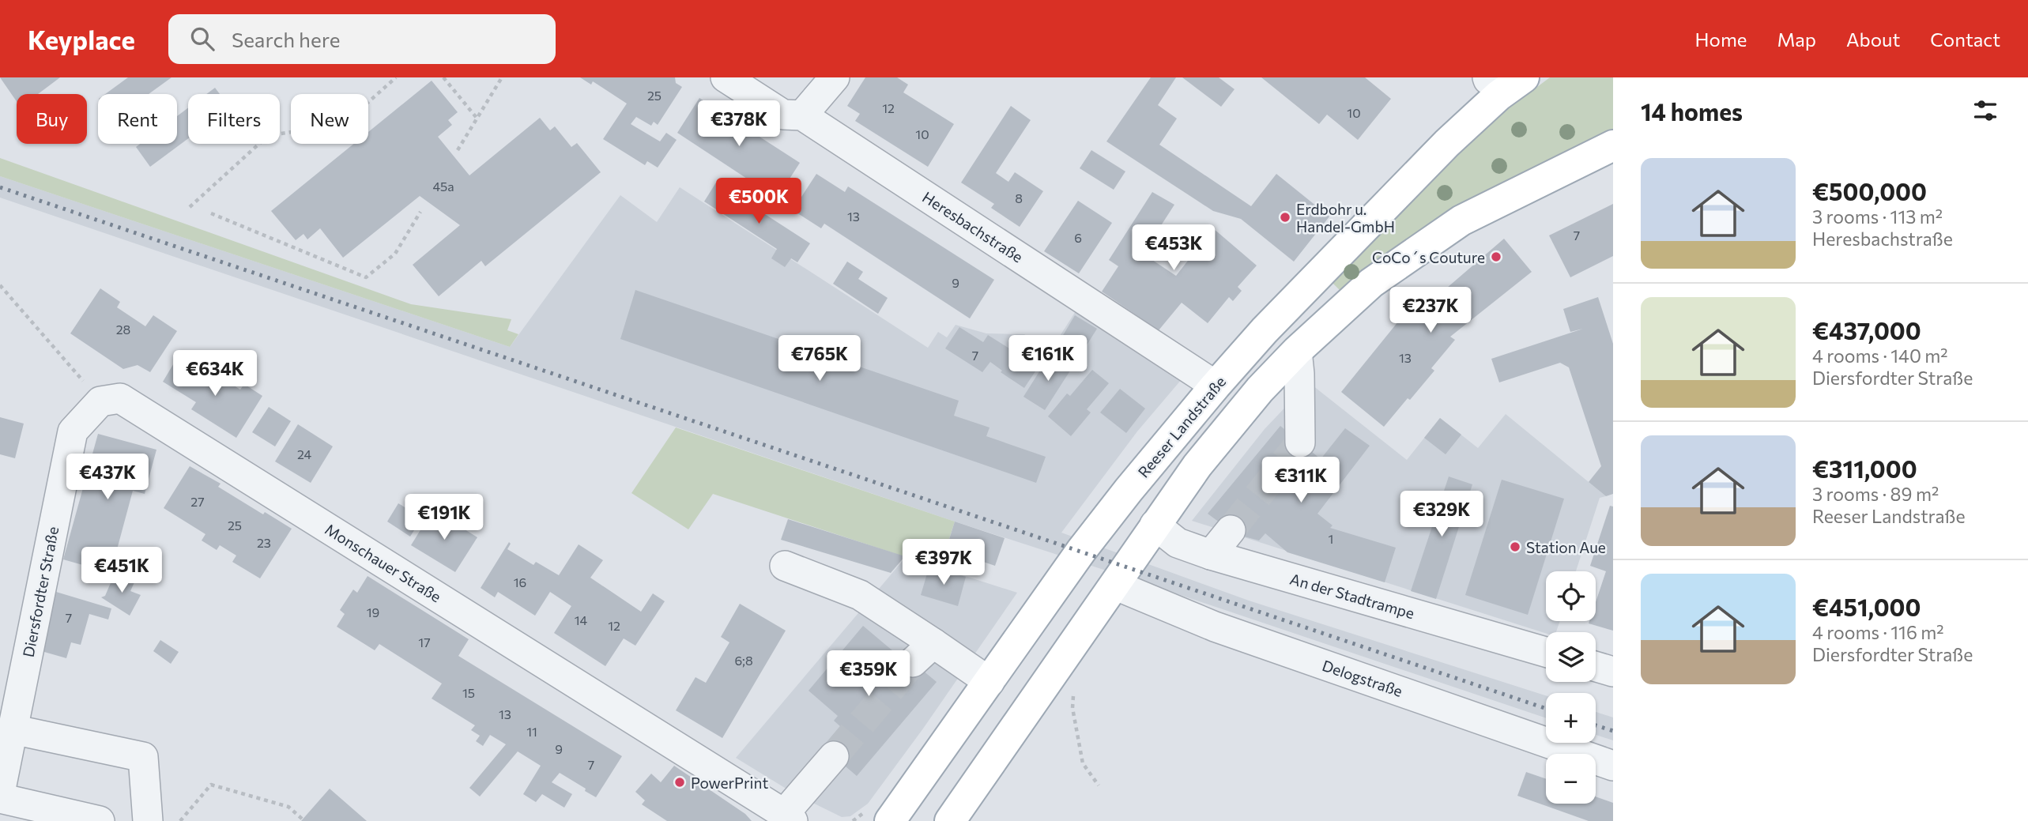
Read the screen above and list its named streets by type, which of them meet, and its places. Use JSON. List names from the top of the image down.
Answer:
{
  "streets": {
    "main road": ["Reeser Landstraße"],
    "street": [
      "Heresbachstraße",
      "Monschauer Straße",
      "Diersfordter Straße",
      "An der Stadtrampe",
      "Delogstraße"
    ]
  },
  "crossings": [
    ["Heresbachstraße", "Reeser Landstraße"],
    ["Monschauer Straße", "Diersfordter Straße"]
  ],
  "places": [
    "Erdbohr u. Handel-GmbH",
    "CoCo´s Couture",
    "Station Aue",
    "PowerPrint"
  ],
  "house_numbers": [
    "25",
    "12",
    "10",
    "10",
    "45a",
    "8",
    "13",
    "7",
    "6",
    "9",
    "28",
    "7",
    "13",
    "24",
    "27",
    "25",
    "1",
    "23",
    "16",
    "19",
    "7",
    "14",
    "12",
    "17",
    "6;8",
    "15",
    "13",
    "11",
    "9",
    "7"
  ],
  "page": {
    "header": "Keyplace",
    "search": "Search here",
    "nav": [
      "Home",
      "Map",
      "About",
      "Contact"
    ],
    "heading": "14 homes",
    "chip": [
      "Buy",
      "Rent",
      "Filters",
      "New"
    ],
    "price": [
      "€378K",
      "€500K",
      "€453K",
      "€237K",
      "€765K",
      "€161K",
      "€634K",
      "€437K",
      "€311K",
      "€329K",
      "€191K",
      "€397K",
      "€451K",
      "€359K"
    ],
    "list": [
      {
        "name": "€500,000",
        "note": "3 rooms · 113 m² · Heresbachstraße"
      },
      {
        "name": "€437,000",
        "note": "4 rooms · 140 m² · Diersfordter Straße"
      },
      {
        "name": "€311,000",
        "note": "3 rooms · 89 m² · Reeser Landstraße"
      },
      {
        "name": "€451,000",
        "note": "4 rooms · 116 m² · Diersfordter Straße"
      }
    ],
    "map_buttons": ["+", "−"]
  }
}
